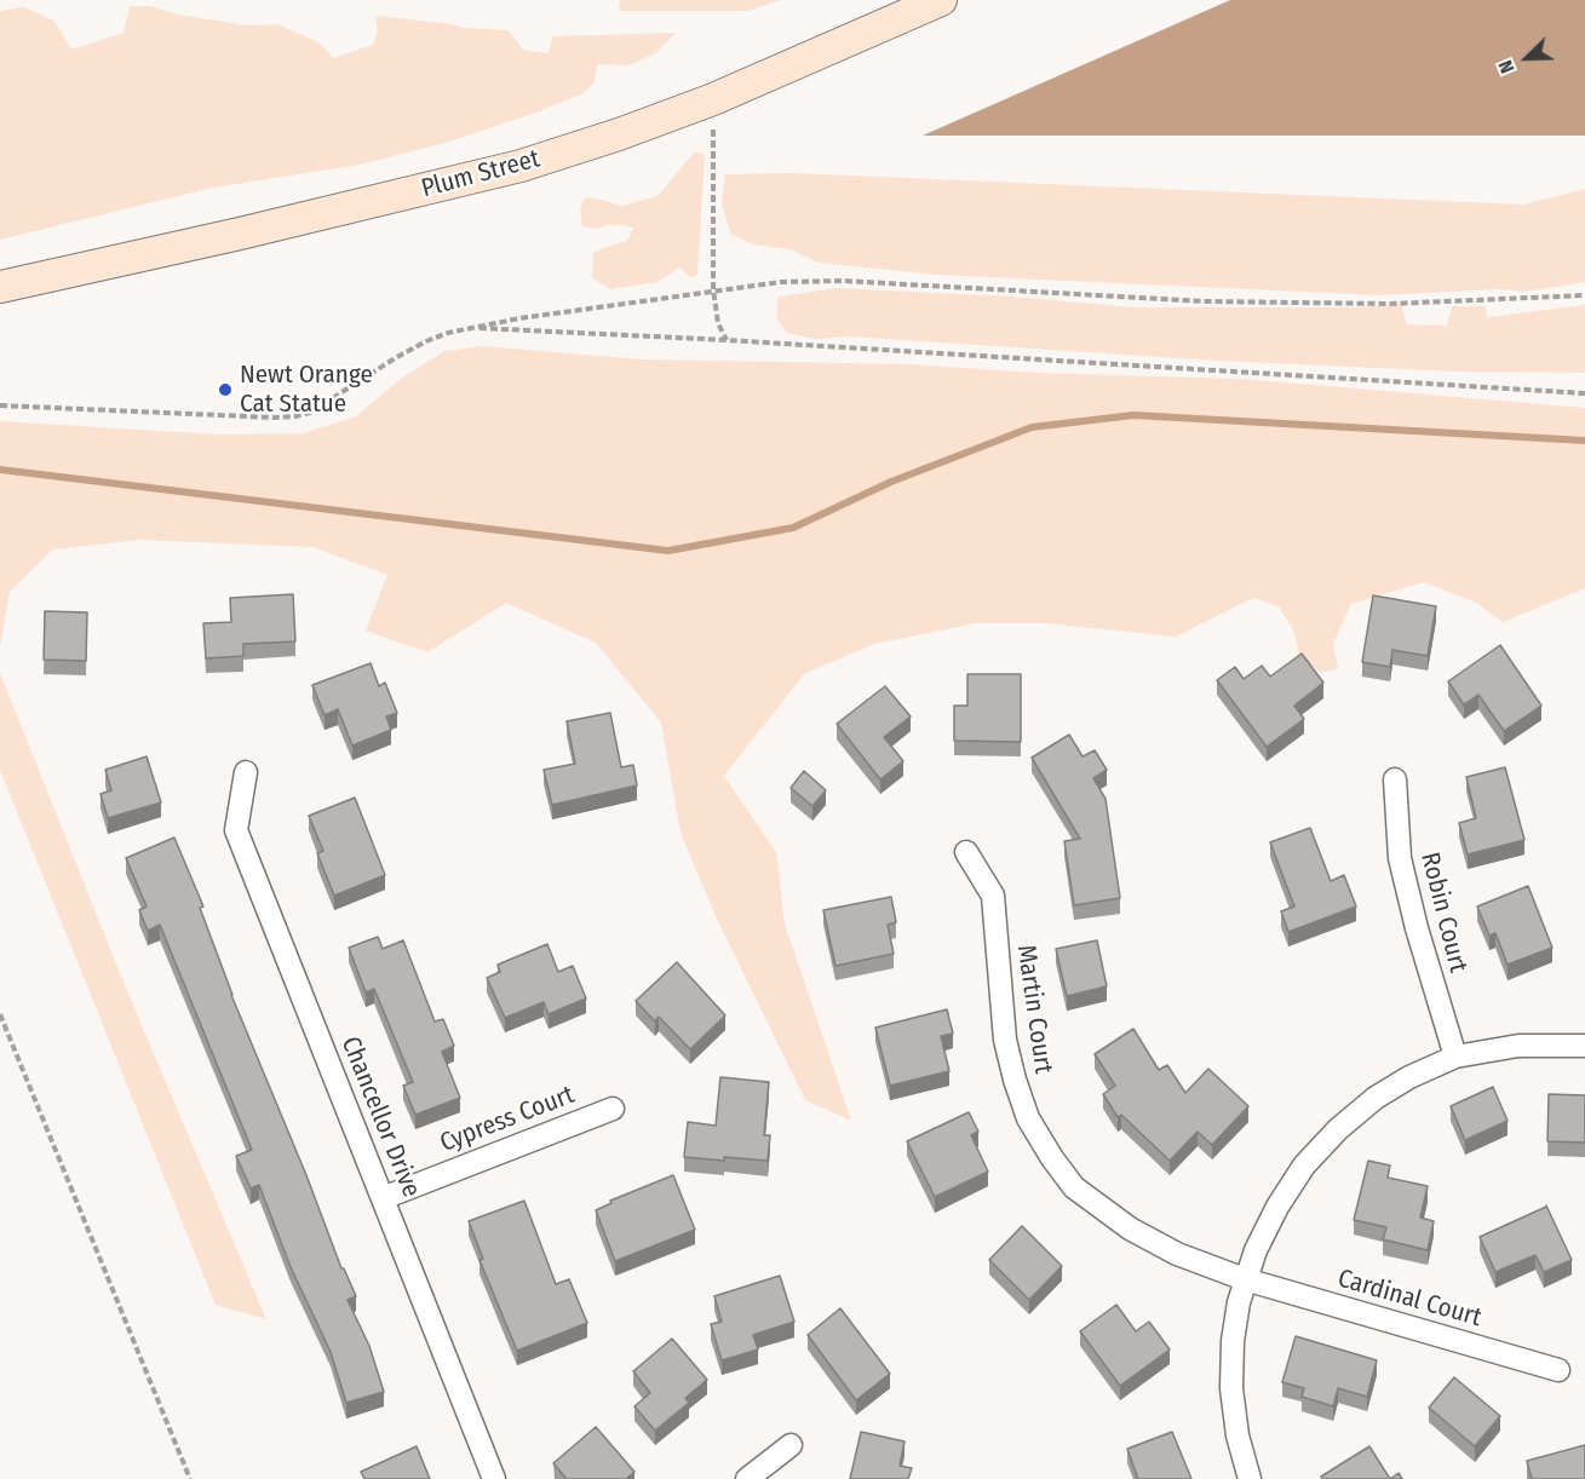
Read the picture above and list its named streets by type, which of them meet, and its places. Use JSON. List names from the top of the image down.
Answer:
{
  "streets": {
    "main road": ["Plum Street"],
    "street": [
      "Robin Court",
      "Martin Court",
      "Chancellor Drive",
      "Cypress Court",
      "Cardinal Court"
    ]
  },
  "crossings": [
    ["Martin Court", "Cardinal Court"],
    ["Chancellor Drive", "Cypress Court"]
  ],
  "places": ["Newt Orange Cat Statue"],
  "north": "bottom left"
}
